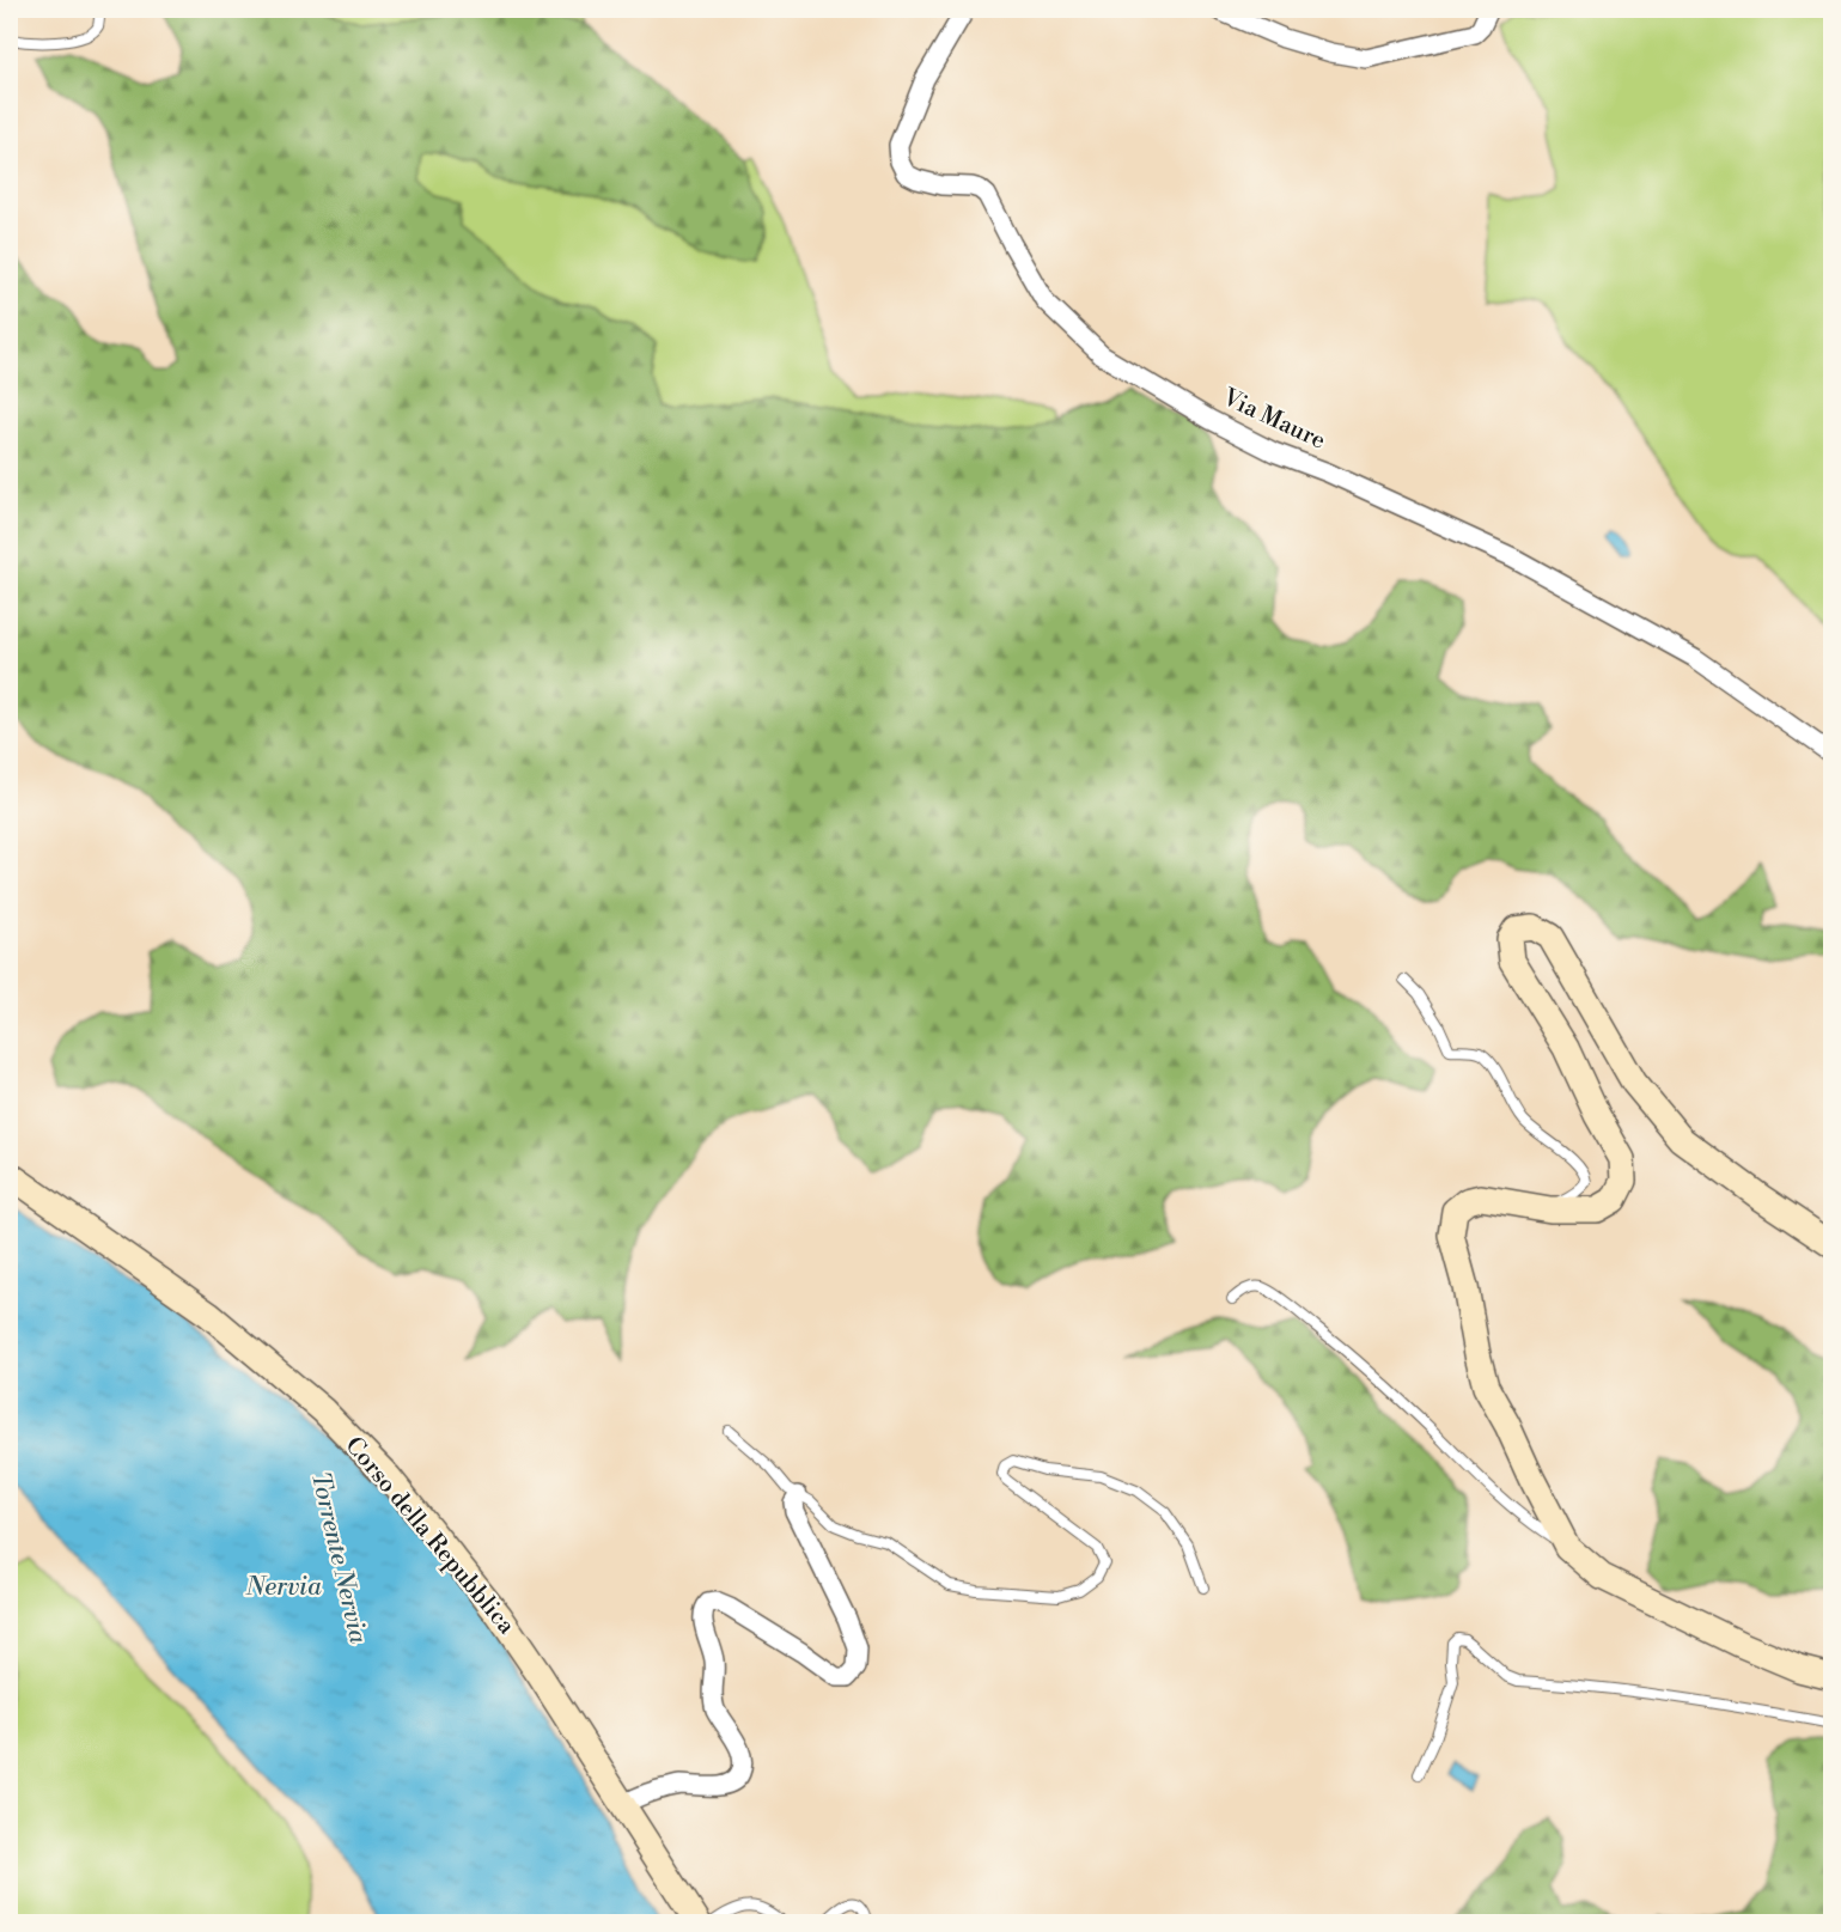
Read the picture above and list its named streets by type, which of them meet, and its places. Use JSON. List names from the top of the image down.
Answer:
{
  "streets": {
    "main road": ["Corso della Repubblica"],
    "street": ["Via Maure"]
  },
  "water": ["Torrente Nervia", "Nervia"]
}
